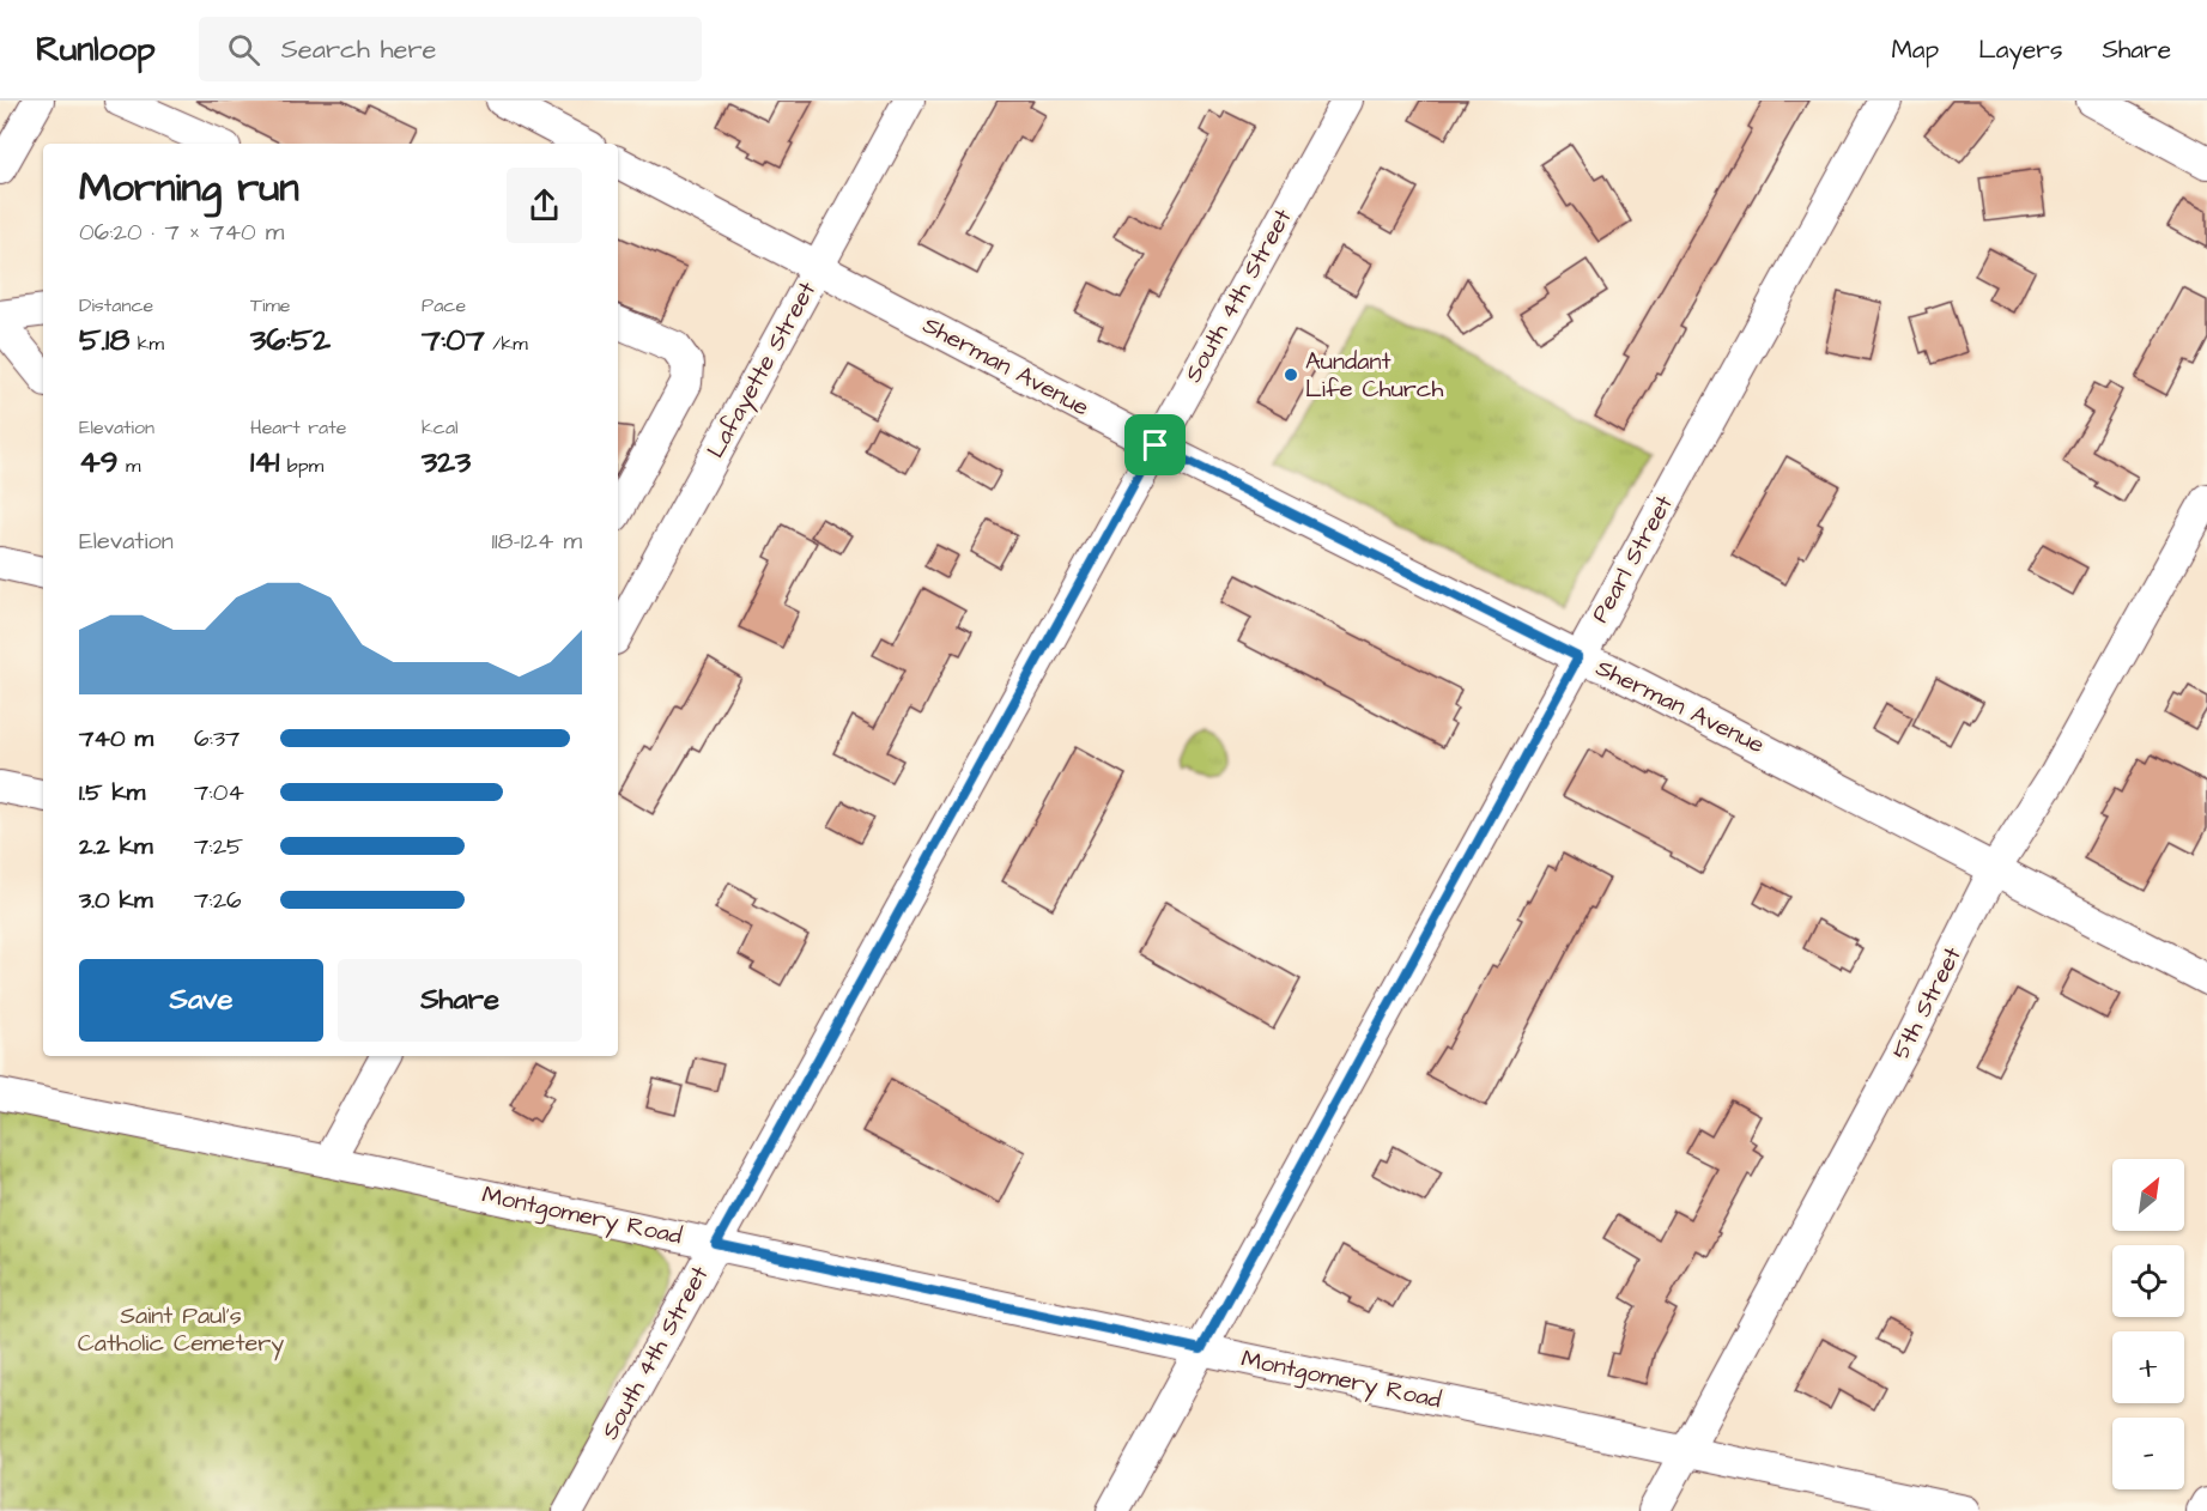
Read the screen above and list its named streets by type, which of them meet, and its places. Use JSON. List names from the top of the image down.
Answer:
{
  "streets": {
    "street": [
      "South 4th Street",
      "Sherman Avenue",
      "Lafayette Street",
      "Pearl Street",
      "5th Street",
      "Montgomery Road"
    ]
  },
  "crossings": [
    ["South 4th Street", "Sherman Avenue"],
    ["South 4th Street", "Montgomery Road"],
    ["Sherman Avenue", "Lafayette Street"],
    ["Sherman Avenue", "Pearl Street"],
    ["Sherman Avenue", "5th Street"],
    ["Pearl Street", "Montgomery Road"],
    ["5th Street", "Montgomery Road"]
  ],
  "parks": ["Saint Paul's Catholic Cemetery"],
  "places": ["Aundant Life Church"],
  "north": "top right",
  "page": {
    "header": "Runloop",
    "search": "Search here",
    "nav": ["Map", "Layers", "Share"],
    "heading": ["Morning run", "06:20 · 7 × 740 m"],
    "stats": [
      ["Distance", "5.18 km"],
      ["Time", "36:52"],
      ["Pace", "7:07 /km"],
      ["Elevation", "49 m"],
      ["Heart rate", "141 bpm"],
      ["kcal", "323"]
    ],
    "chart": ["Elevation", "118–124 m"],
    "list": [
      {
        "name": "740 m",
        "note": "6:37"
      },
      {
        "name": "1.5 km",
        "note": "7:04"
      },
      {
        "name": "2.2 km",
        "note": "7:25"
      },
      {
        "name": "3.0 km",
        "note": "7:26"
      }
    ],
    "buttons": ["Save", "Share"],
    "map_buttons": ["+", "−"]
  }
}
